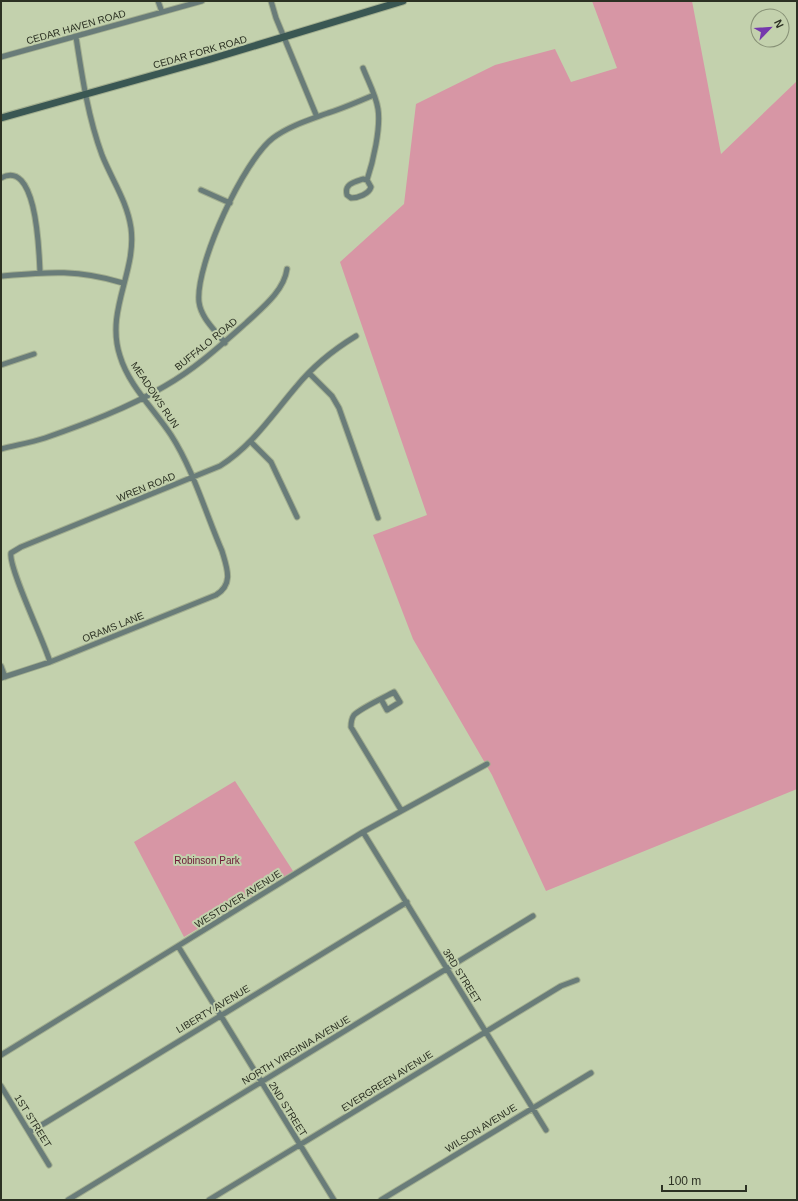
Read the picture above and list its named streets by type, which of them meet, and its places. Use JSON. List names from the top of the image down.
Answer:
{
  "streets": {
    "street": [
      "CEDAR HAVEN ROAD",
      "CEDAR FORK ROAD",
      "BUFFALO ROAD",
      "MEADOWS RUN",
      "WREN ROAD",
      "ORAMS LANE",
      "WESTOVER AVENUE",
      "3RD STREET",
      "LIBERTY AVENUE",
      "NORTH VIRGINIA AVENUE",
      "EVERGREEN AVENUE",
      "2ND STREET",
      "1ST STREET",
      "WILSON AVENUE"
    ]
  },
  "crossings": [
    ["CEDAR HAVEN ROAD", "MEADOWS RUN"],
    ["CEDAR FORK ROAD", "MEADOWS RUN"],
    ["BUFFALO ROAD", "MEADOWS RUN"],
    ["MEADOWS RUN", "WREN ROAD"],
    ["MEADOWS RUN", "ORAMS LANE"],
    ["WREN ROAD", "ORAMS LANE"],
    ["WESTOVER AVENUE", "3RD STREET"],
    ["WESTOVER AVENUE", "2ND STREET"],
    ["3RD STREET", "LIBERTY AVENUE"],
    ["3RD STREET", "NORTH VIRGINIA AVENUE"],
    ["3RD STREET", "EVERGREEN AVENUE"],
    ["3RD STREET", "WILSON AVENUE"],
    ["LIBERTY AVENUE", "2ND STREET"],
    ["LIBERTY AVENUE", "1ST STREET"],
    ["NORTH VIRGINIA AVENUE", "2ND STREET"],
    ["EVERGREEN AVENUE", "2ND STREET"]
  ],
  "parks": ["Robinson Park"],
  "scale_bar": "100 m",
  "north": "top right"
}
